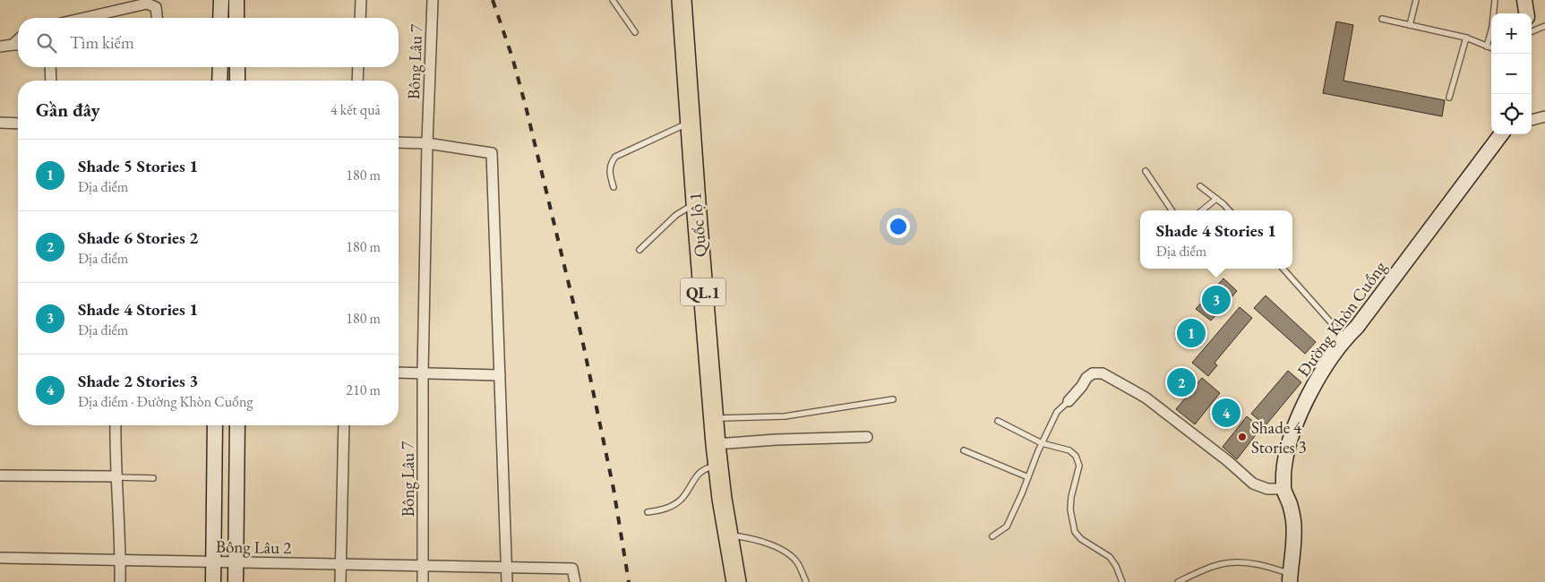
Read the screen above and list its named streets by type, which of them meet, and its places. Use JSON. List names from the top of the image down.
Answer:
{
  "streets": {
    "highway": ["Quốc lộ 1", "QL.1"],
    "street": ["Bông Lâu 7", "Đường Khòn Cuổng", "Bông Lâu 2"]
  },
  "crossings": [
    ["Bông Lâu 7", "Bông Lâu 2"]
  ],
  "places": ["Shade 4 Stories 3"],
  "page": {
    "map_buttons": ["+", "−"],
    "search": "Tìm kiếm",
    "heading": ["Gần đây", "4 kết quả"],
    "list": [
      {
        "mark": "1",
        "name": "Shade 5 Stories 1",
        "note": "Địa điểm",
        "value": "180 m"
      },
      {
        "mark": "2",
        "name": "Shade 6 Stories 2",
        "note": "Địa điểm",
        "value": "180 m"
      },
      {
        "mark": "3",
        "name": "Shade 4 Stories 1",
        "note": "Địa điểm",
        "value": "180 m"
      },
      {
        "mark": "4",
        "name": "Shade 2 Stories 3",
        "note": "Địa điểm · Đường Khòn Cuổng",
        "value": "210 m"
      }
    ],
    "popup": ["Shade 4 Stories 1", "Địa điểm"],
    "pins": [
      "3",
      "1",
      "2",
      "4"
    ]
  }
}
